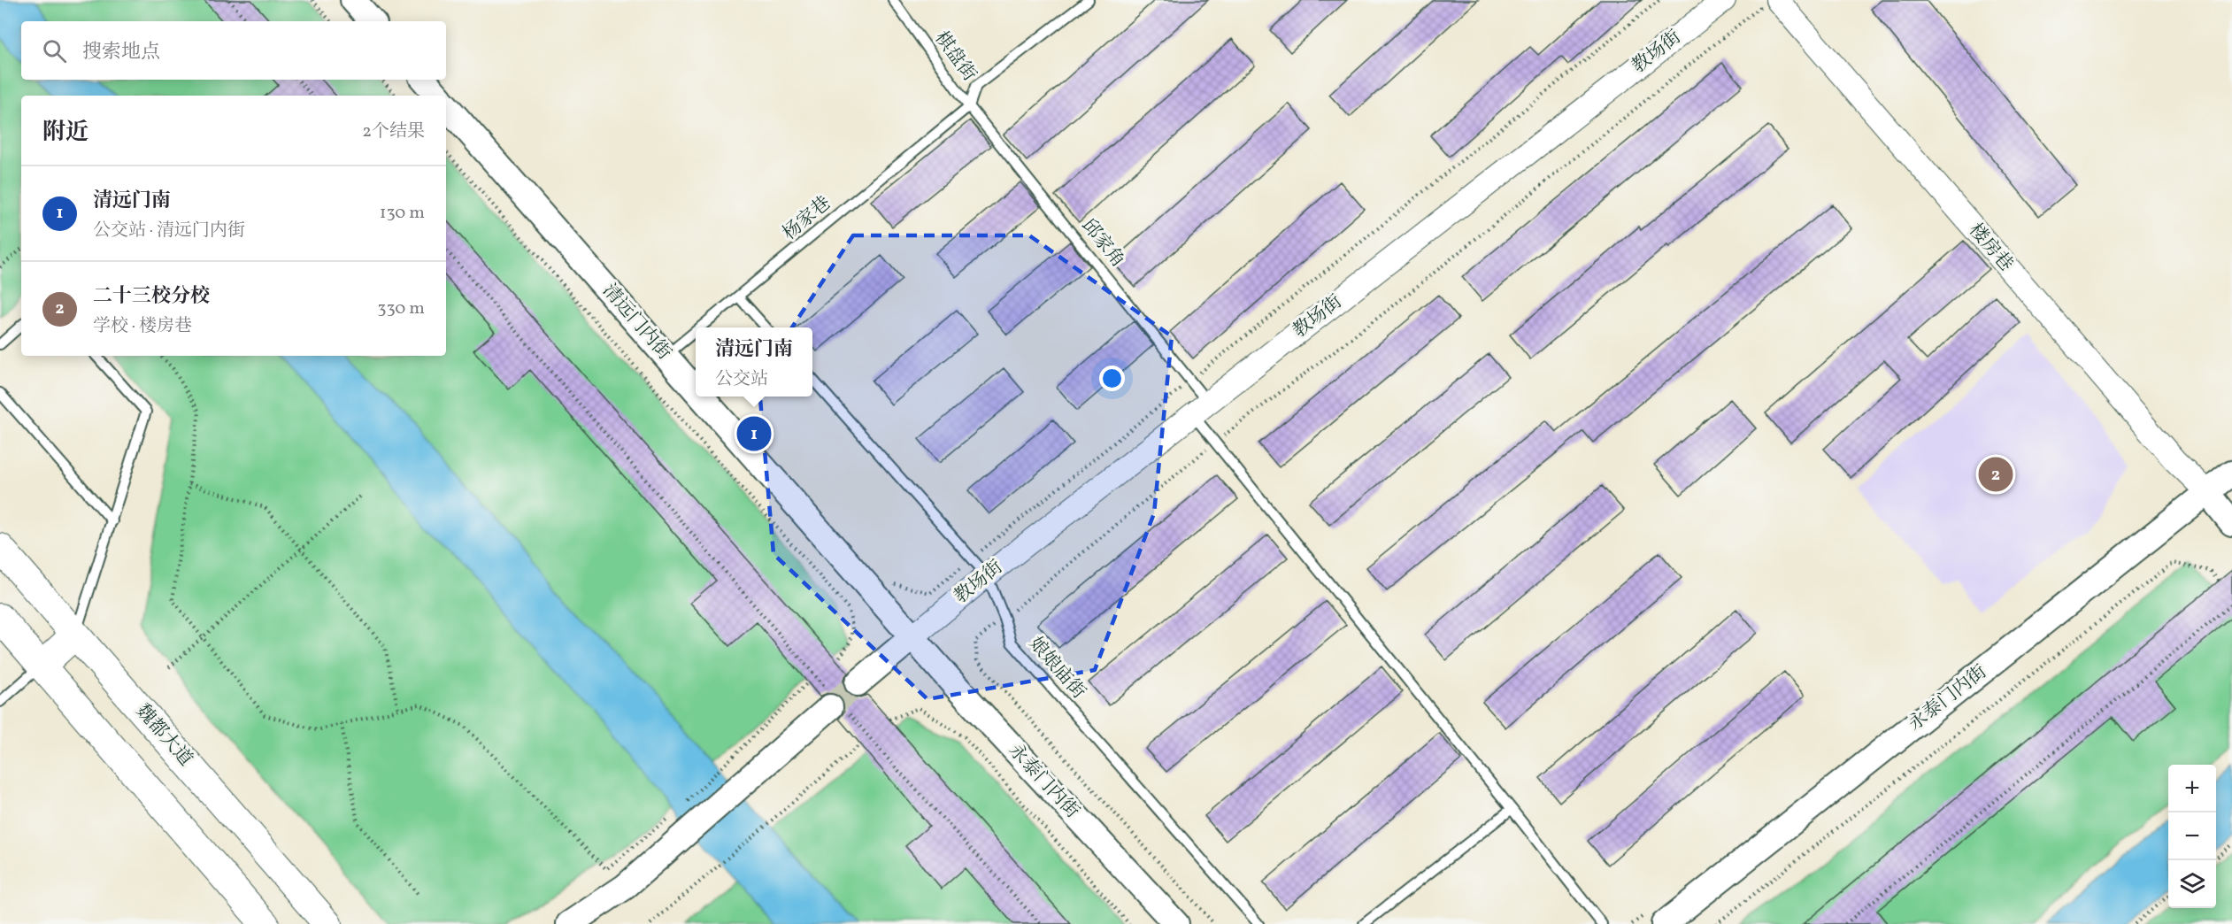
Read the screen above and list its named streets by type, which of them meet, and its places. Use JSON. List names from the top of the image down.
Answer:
{
  "streets": {
    "main road": ["清远门内街", "永泰门内街", "魏都大道"],
    "street": ["教场街", "楼房巷"],
    "lane": [
      "棋盘街",
      "杨家巷",
      "邱家角",
      "娘娘庙街"
    ]
  },
  "crossings": [
    ["教场街", "邱家角"],
    ["教场街", "清远门内街"],
    ["教场街", "娘娘庙街"],
    ["教场街", "永泰门内街"],
    ["棋盘街", "杨家巷"],
    ["棋盘街", "邱家角"],
    ["杨家巷", "邱家角"],
    ["杨家巷", "清远门内街"],
    ["楼房巷", "永泰门内街"],
    ["清远门内街", "永泰门内街"]
  ],
  "page": {
    "search": "搜索地点",
    "heading": ["附近", "2个结果"],
    "list": [
      {
        "mark": "1",
        "name": "清远门南",
        "note": "公交站 · 清远门内街",
        "value": "130 m"
      },
      {
        "mark": "2",
        "name": "二十三校分校",
        "note": "学校 · 楼房巷",
        "value": "330 m"
      }
    ],
    "popup": ["清远门南", "公交站"],
    "pins": ["1", "2"],
    "map_buttons": ["+", "−"]
  }
}
